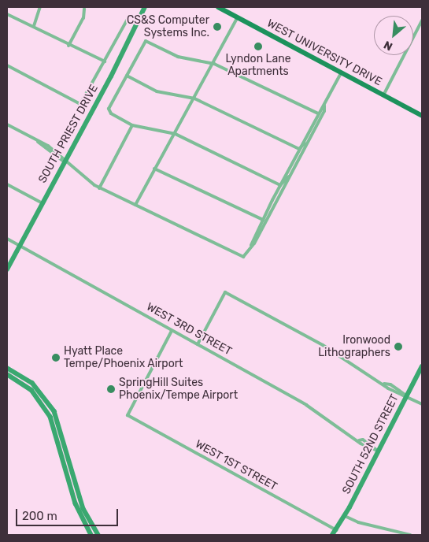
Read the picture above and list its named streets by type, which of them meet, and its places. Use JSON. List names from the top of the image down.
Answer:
{
  "streets": {
    "main road": ["WEST UNIVERSITY DRIVE", "SOUTH PRIEST DRIVE", "SOUTH 52ND STREET"],
    "street": ["WEST 3RD STREET", "WEST 1ST STREET"]
  },
  "crossings": [
    ["SOUTH PRIEST DRIVE", "WEST 3RD STREET"],
    ["WEST 3RD STREET", "SOUTH 52ND STREET"],
    ["WEST 3RD STREET", "WEST 1ST STREET"],
    ["SOUTH 52ND STREET", "WEST 1ST STREET"]
  ],
  "places": [
    "CS&S Computer Systems Inc.",
    "Lyndon Lane Apartments",
    "Ironwood Lithographers",
    "Hyatt Place Tempe/Phoenix Airport",
    "SpringHill Suites Phoenix/Tempe Airport"
  ],
  "scale_bar": "200 m",
  "north": "bottom left"
}
